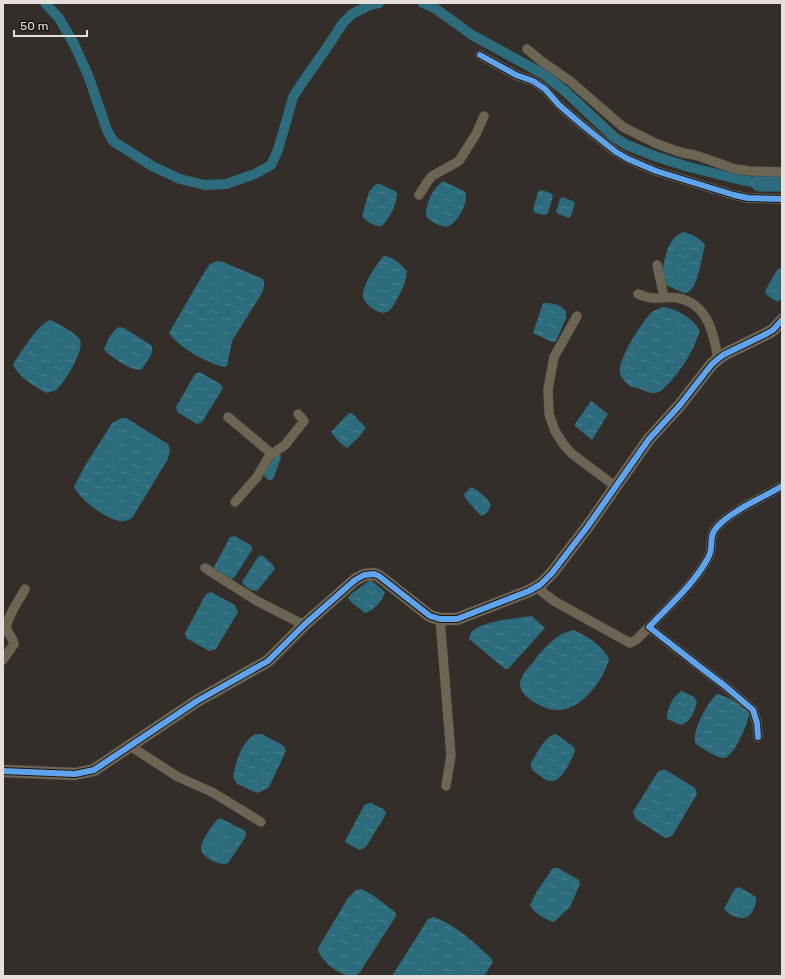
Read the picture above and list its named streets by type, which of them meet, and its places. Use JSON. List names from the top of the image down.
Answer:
{
  "scale_bar": "50 m"
}
